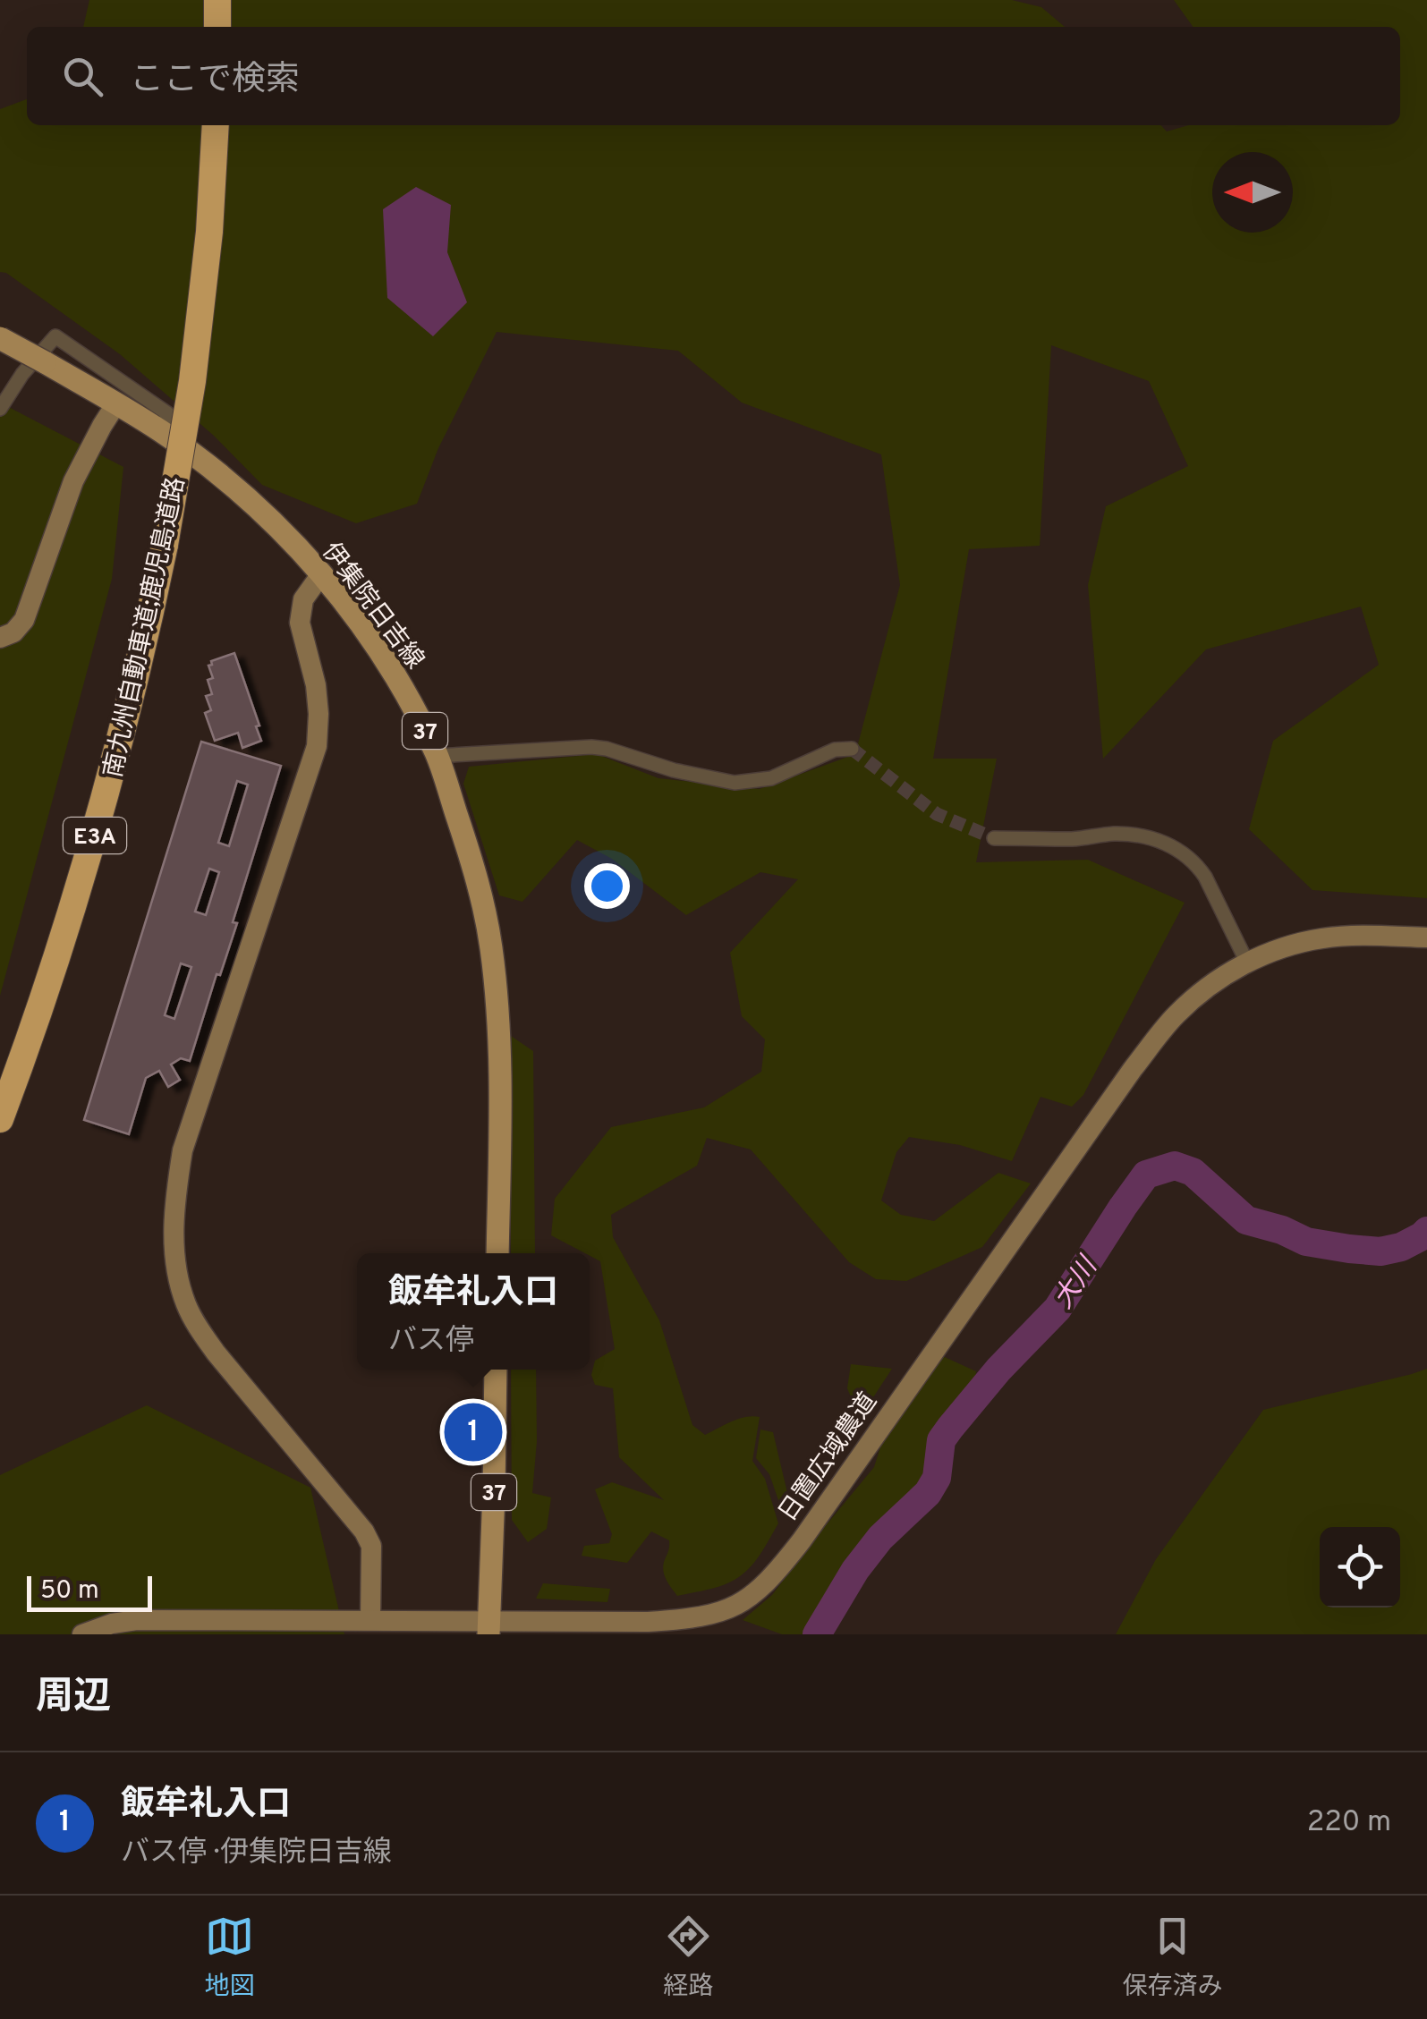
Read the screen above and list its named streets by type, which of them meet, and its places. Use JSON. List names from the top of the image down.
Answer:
{
  "streets": {
    "highway": ["南九州自動車道;鹿児島道路", "E3A"],
    "main road": ["伊集院日吉線", "37"],
    "street": ["日置広域農道"]
  },
  "crossings": [
    ["37", "日置広域農道"]
  ],
  "water": ["大川"],
  "scale_bar": "50 m",
  "north": "left",
  "page": {
    "search": "ここで検索",
    "popup": ["飯牟礼入口", "バス停"],
    "pins": "1",
    "scale": "50 m",
    "heading": "周辺",
    "list": [
      {
        "mark": "1",
        "name": "飯牟礼入口",
        "note": "バス停 · 伊集院日吉線",
        "value": "220 m"
      }
    ],
    "nav": ["地図", "経路", "保存済み"]
  }
}
